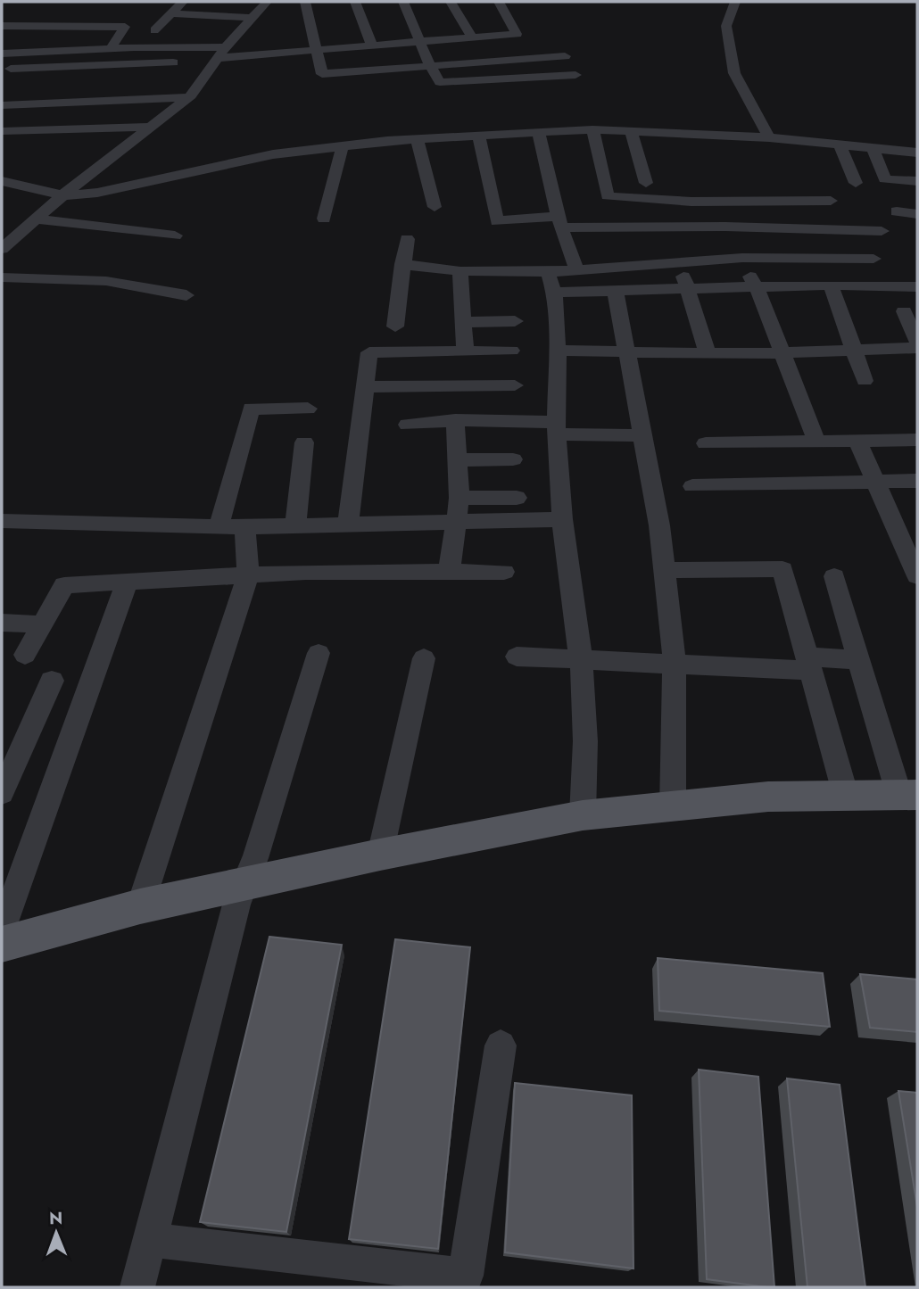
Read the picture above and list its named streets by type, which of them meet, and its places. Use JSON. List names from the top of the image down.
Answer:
{
  "north": "top"
}
